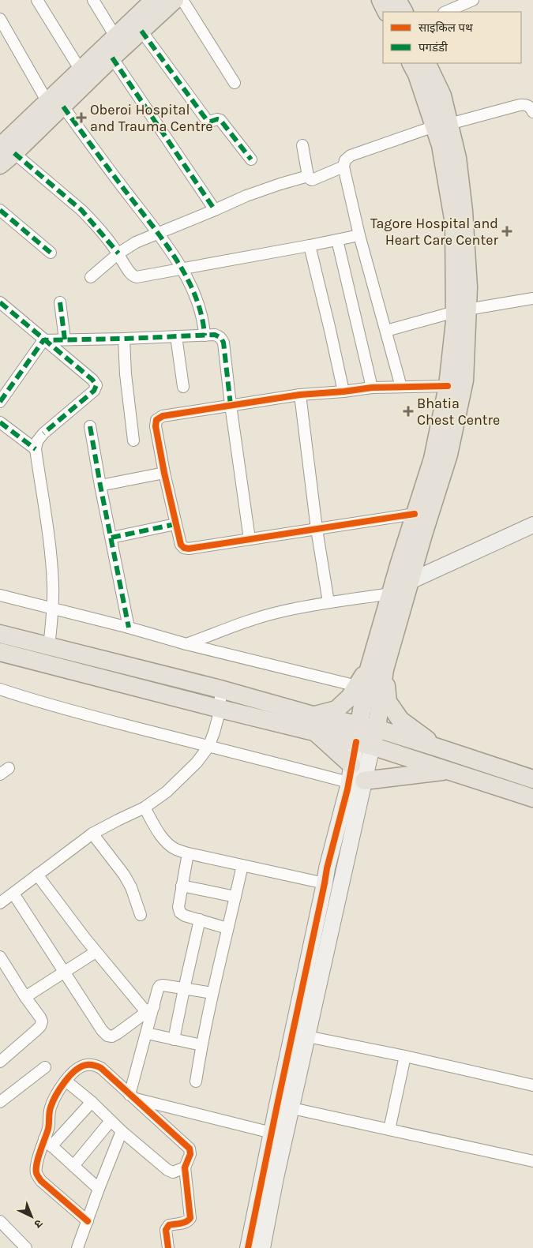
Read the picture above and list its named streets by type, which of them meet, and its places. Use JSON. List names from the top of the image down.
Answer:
{
  "places": {
    "health": ["Oberoi Hospital and Trauma Centre", "Tagore Hospital and Heart Care Center", "Bhatia Chest Centre"]
  },
  "legend": ["साइकिल पथ", "पगडंडी"],
  "north": "bottom right"
}
